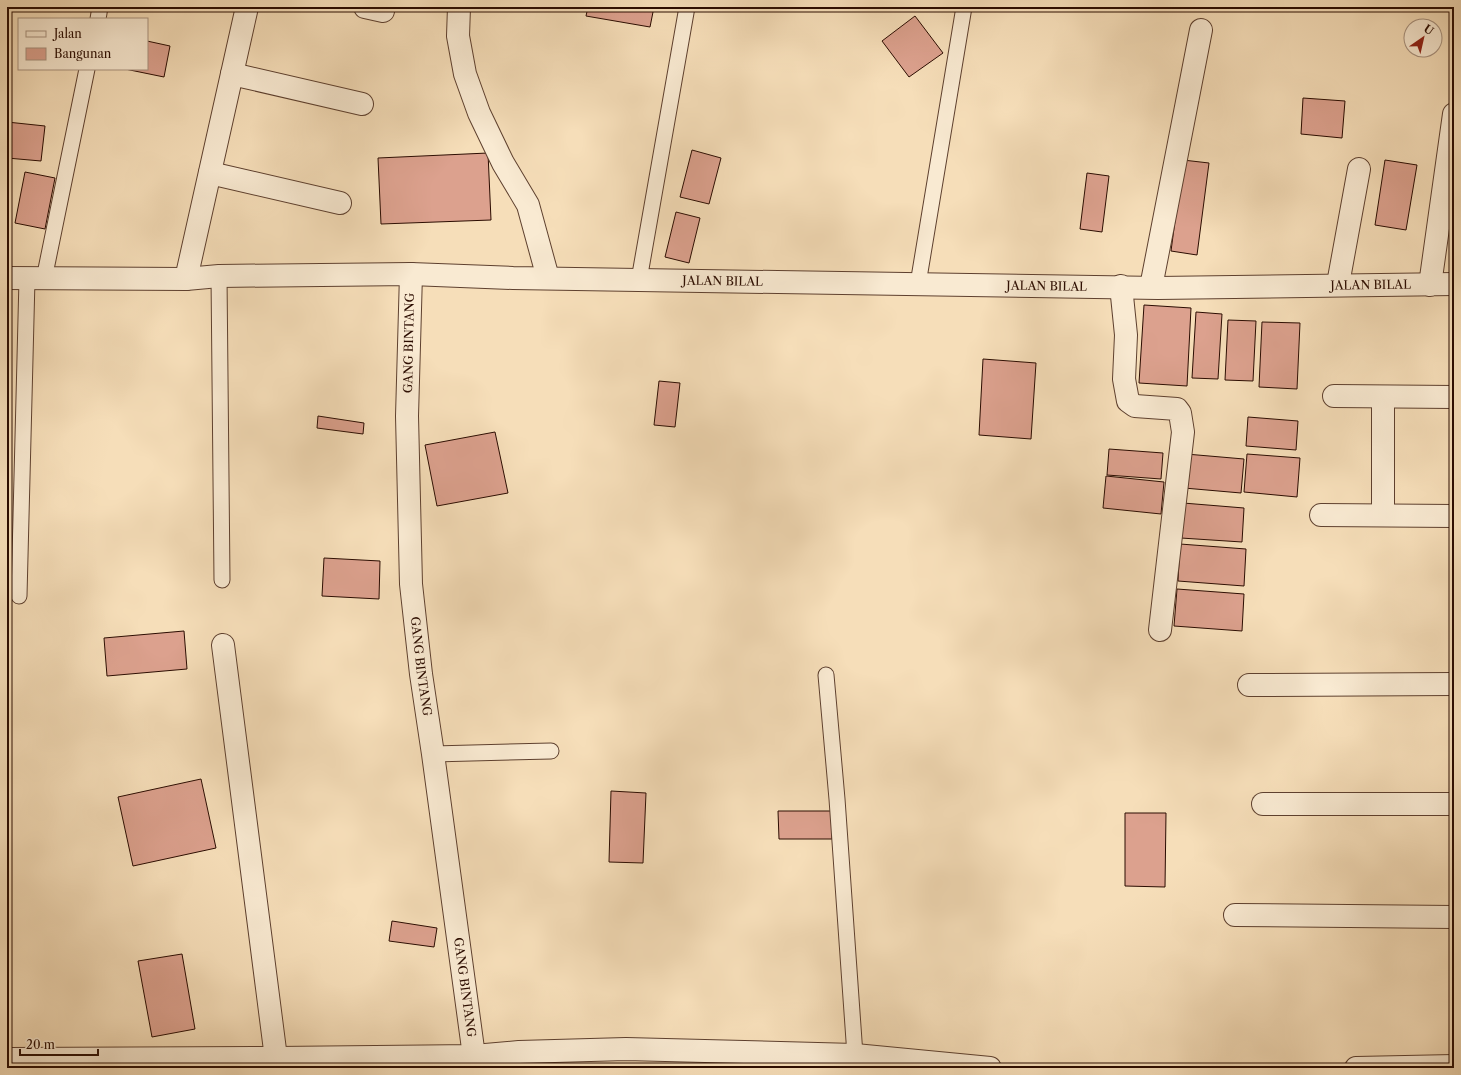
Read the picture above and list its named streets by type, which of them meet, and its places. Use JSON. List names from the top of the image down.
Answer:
{
  "streets": {
    "street": ["JALAN BILAL", "GANG BINTANG"]
  },
  "crossings": [
    ["JALAN BILAL", "GANG BINTANG"]
  ],
  "legend": ["Jalan", "Bangunan"],
  "scale_bar": "20 m",
  "north": "top right"
}
